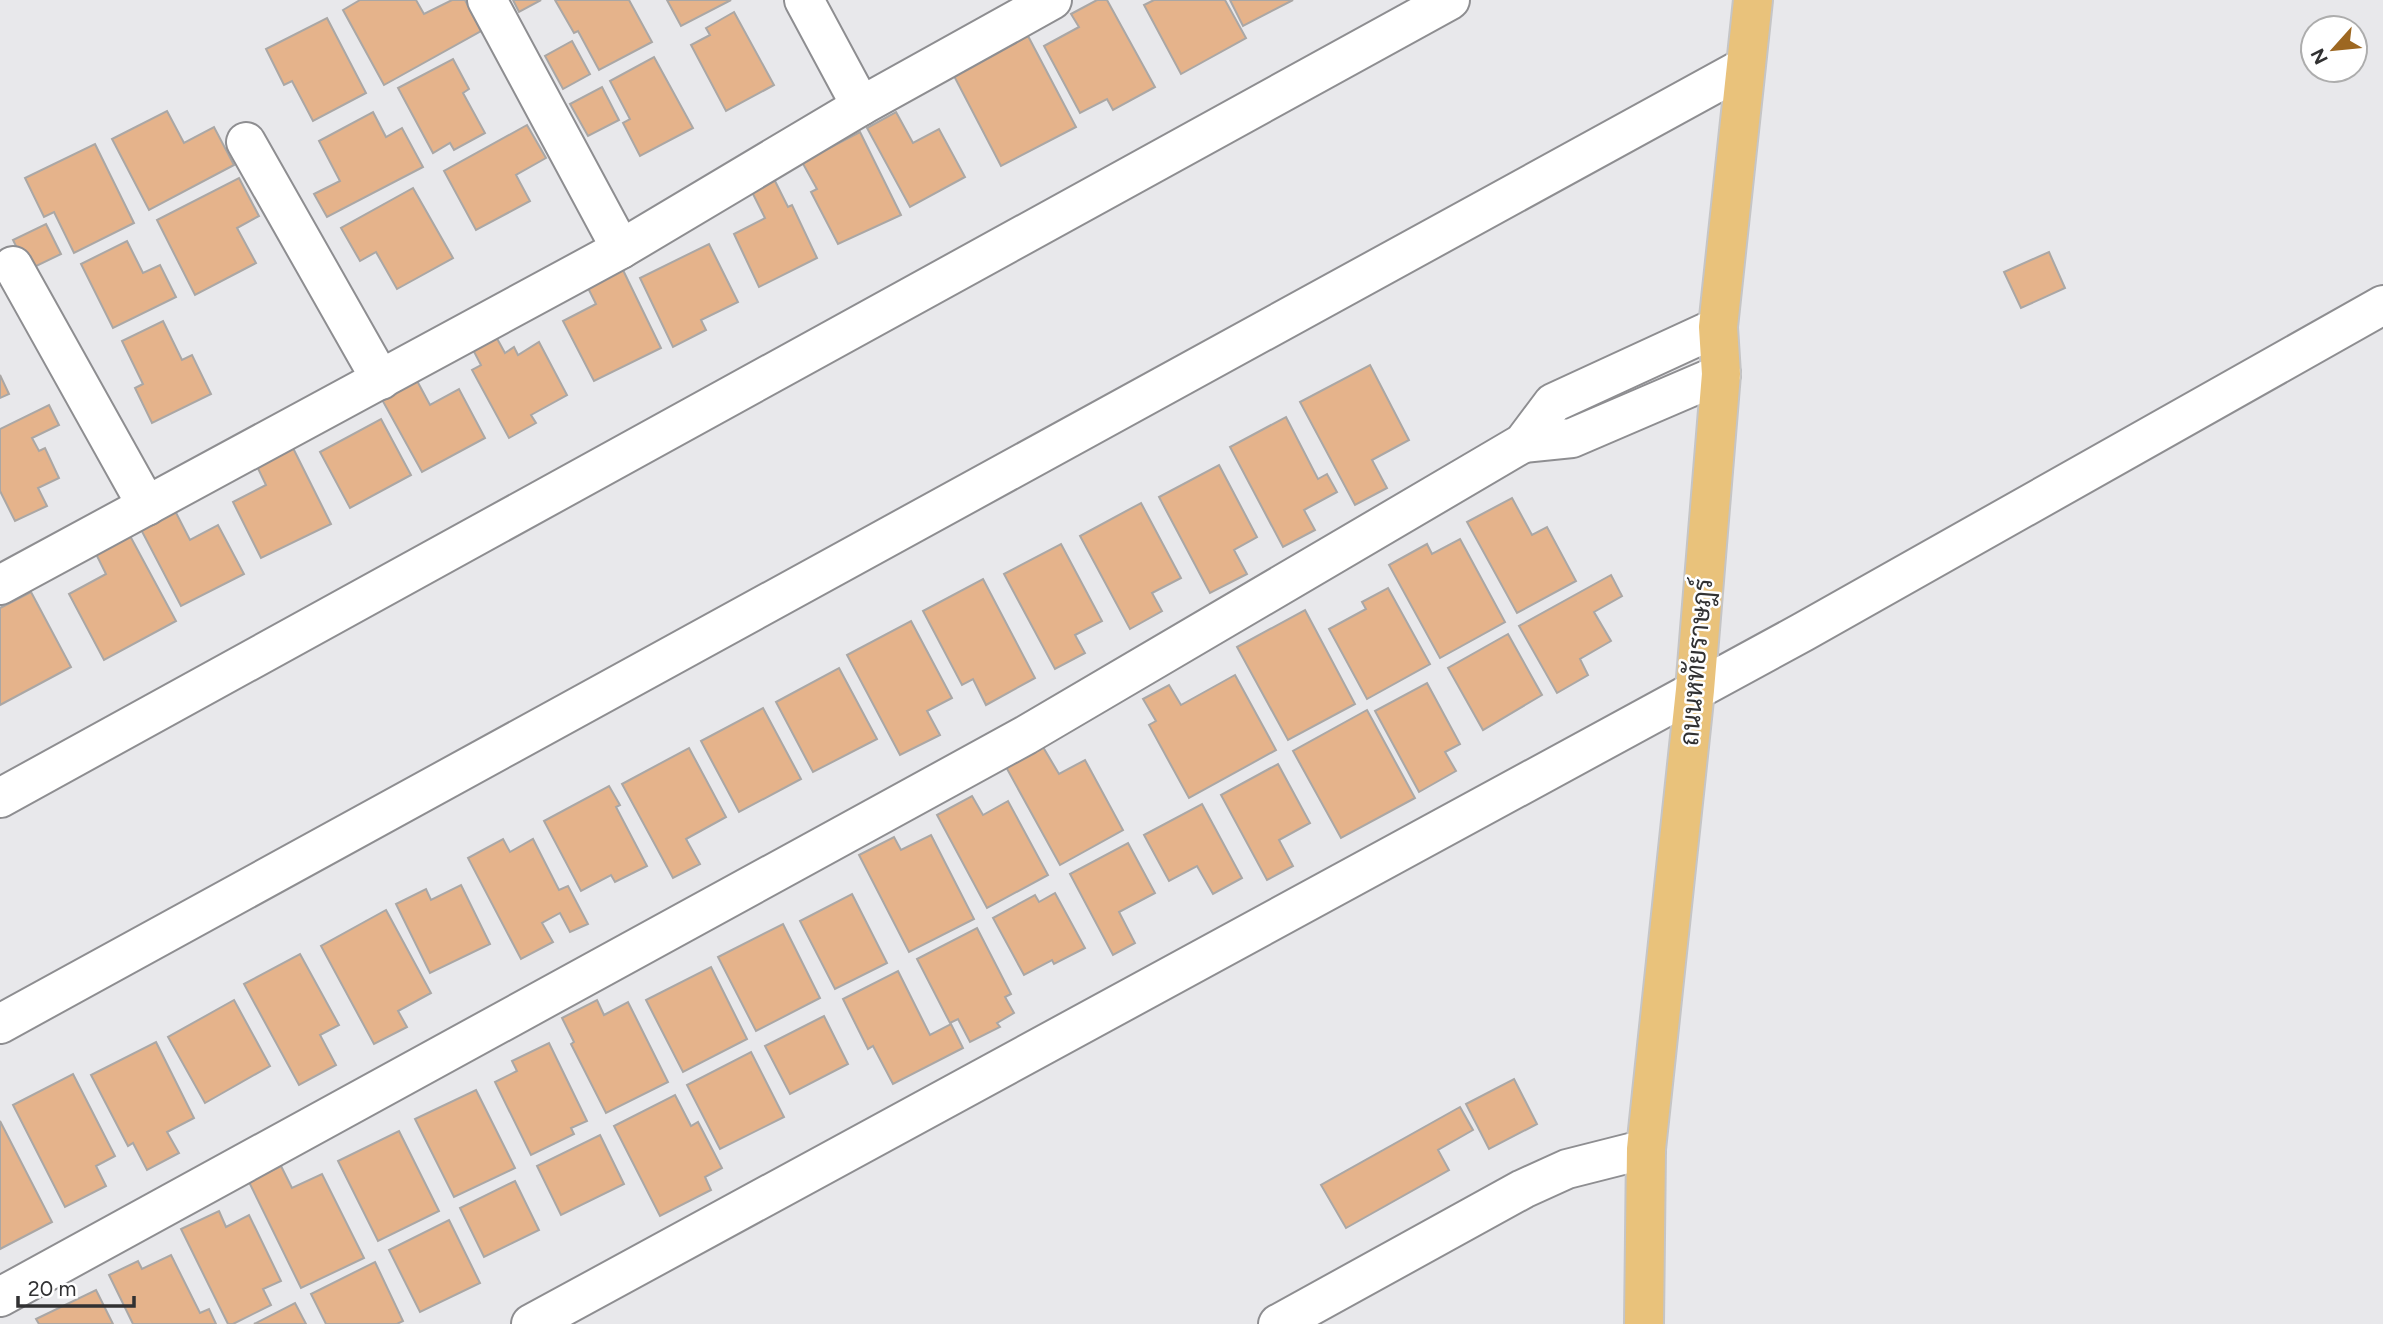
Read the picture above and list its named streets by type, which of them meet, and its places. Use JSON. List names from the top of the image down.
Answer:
{
  "streets": {
    "main road": ["ถนนหทัยราษฎร์"]
  },
  "scale_bar": "20 m",
  "north": "bottom left"
}
